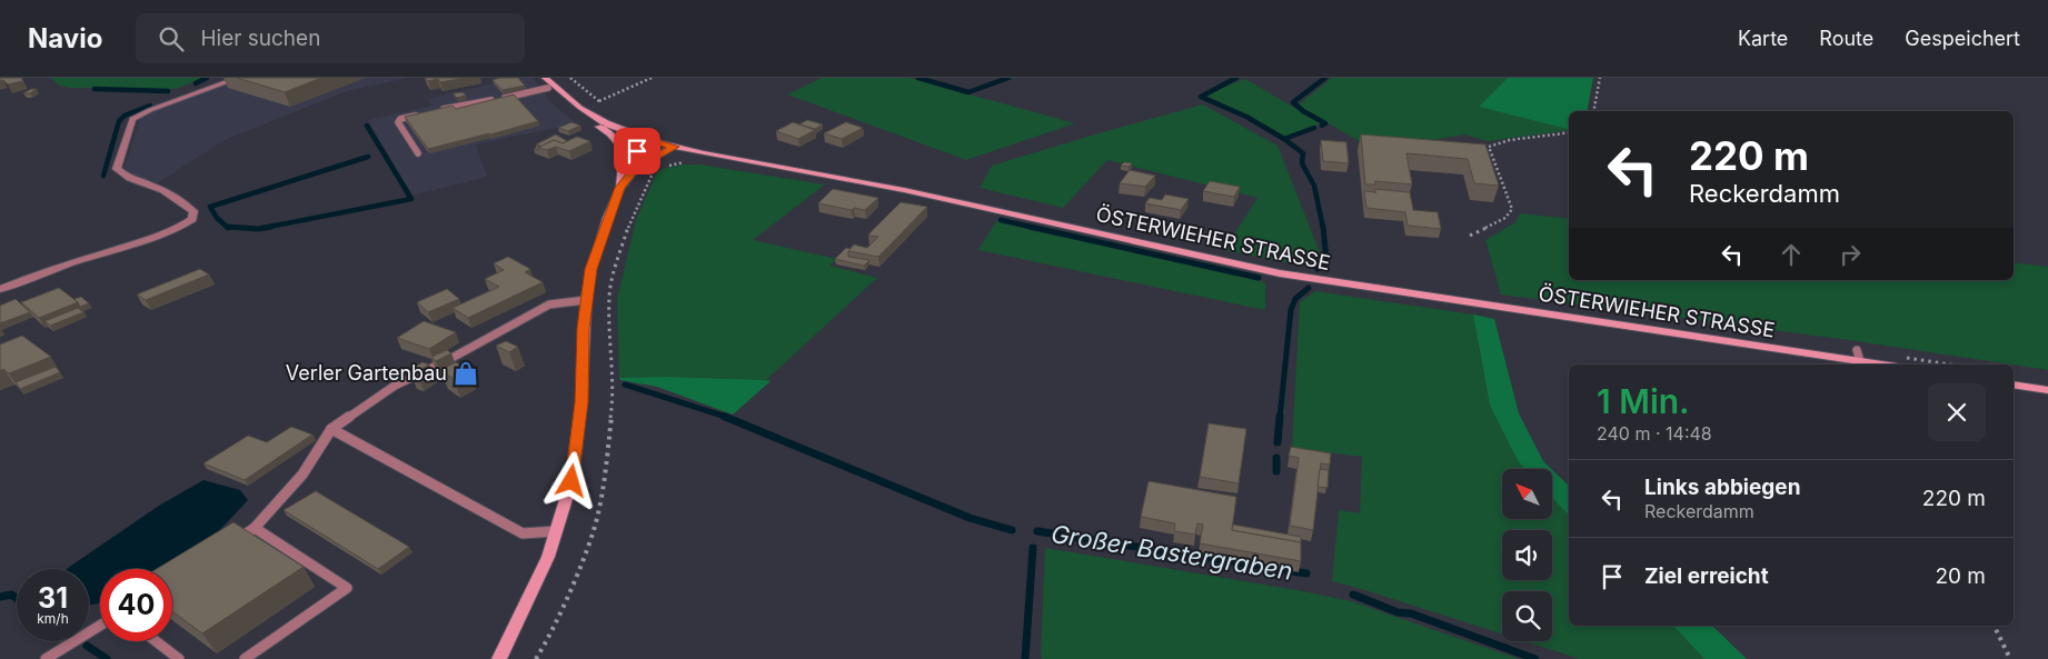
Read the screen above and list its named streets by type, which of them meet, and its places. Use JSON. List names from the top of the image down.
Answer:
{
  "streets": {
    "street": ["ÖSTERWIEHER STRASSE"]
  },
  "water": ["Großer Bastergraben"],
  "places": {
    "shop": ["Verler Gartenbau"]
  },
  "north": "top left",
  "page": {
    "header": "Navio",
    "search": "Hier suchen",
    "nav": ["Karte", "Route", "Gespeichert"],
    "turn": ["220 m", "Reckerdamm"],
    "heading": ["1 Min.", "240 m · 14:48"],
    "list": [
      {
        "name": "Links abbiegen",
        "note": "Reckerdamm",
        "value": "220 m"
      },
      {
        "name": "Ziel erreicht",
        "value": "20 m"
      }
    ],
    "speed": "31 km/h",
    "limit": "40"
  }
}
